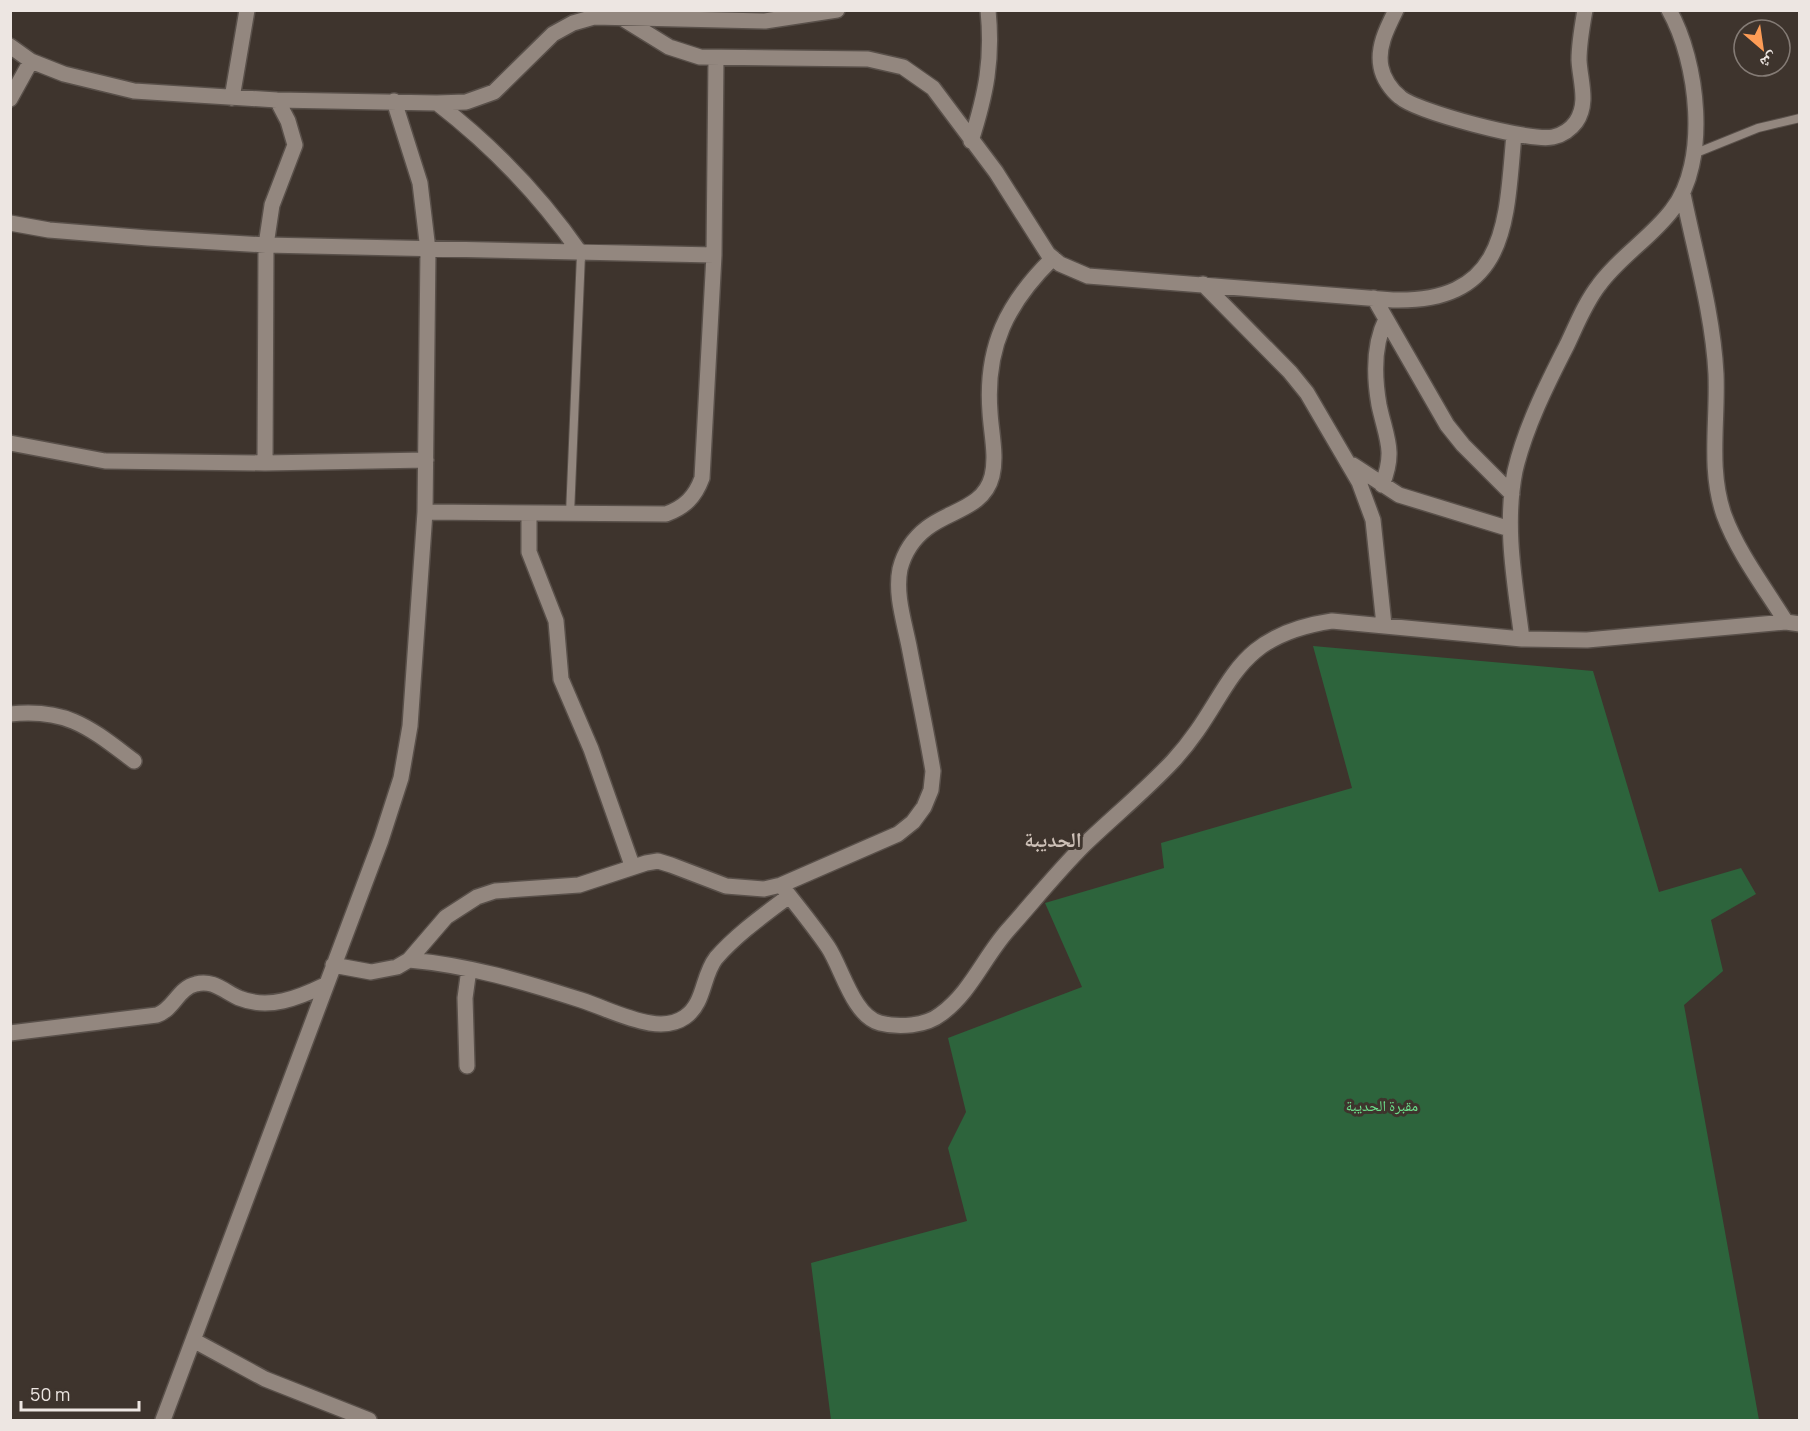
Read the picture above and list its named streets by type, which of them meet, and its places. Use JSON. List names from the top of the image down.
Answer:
{
  "districts": ["الحديبة"],
  "parks": ["مقبرة الحديبة"],
  "scale_bar": "50 m",
  "north": "bottom right"
}
